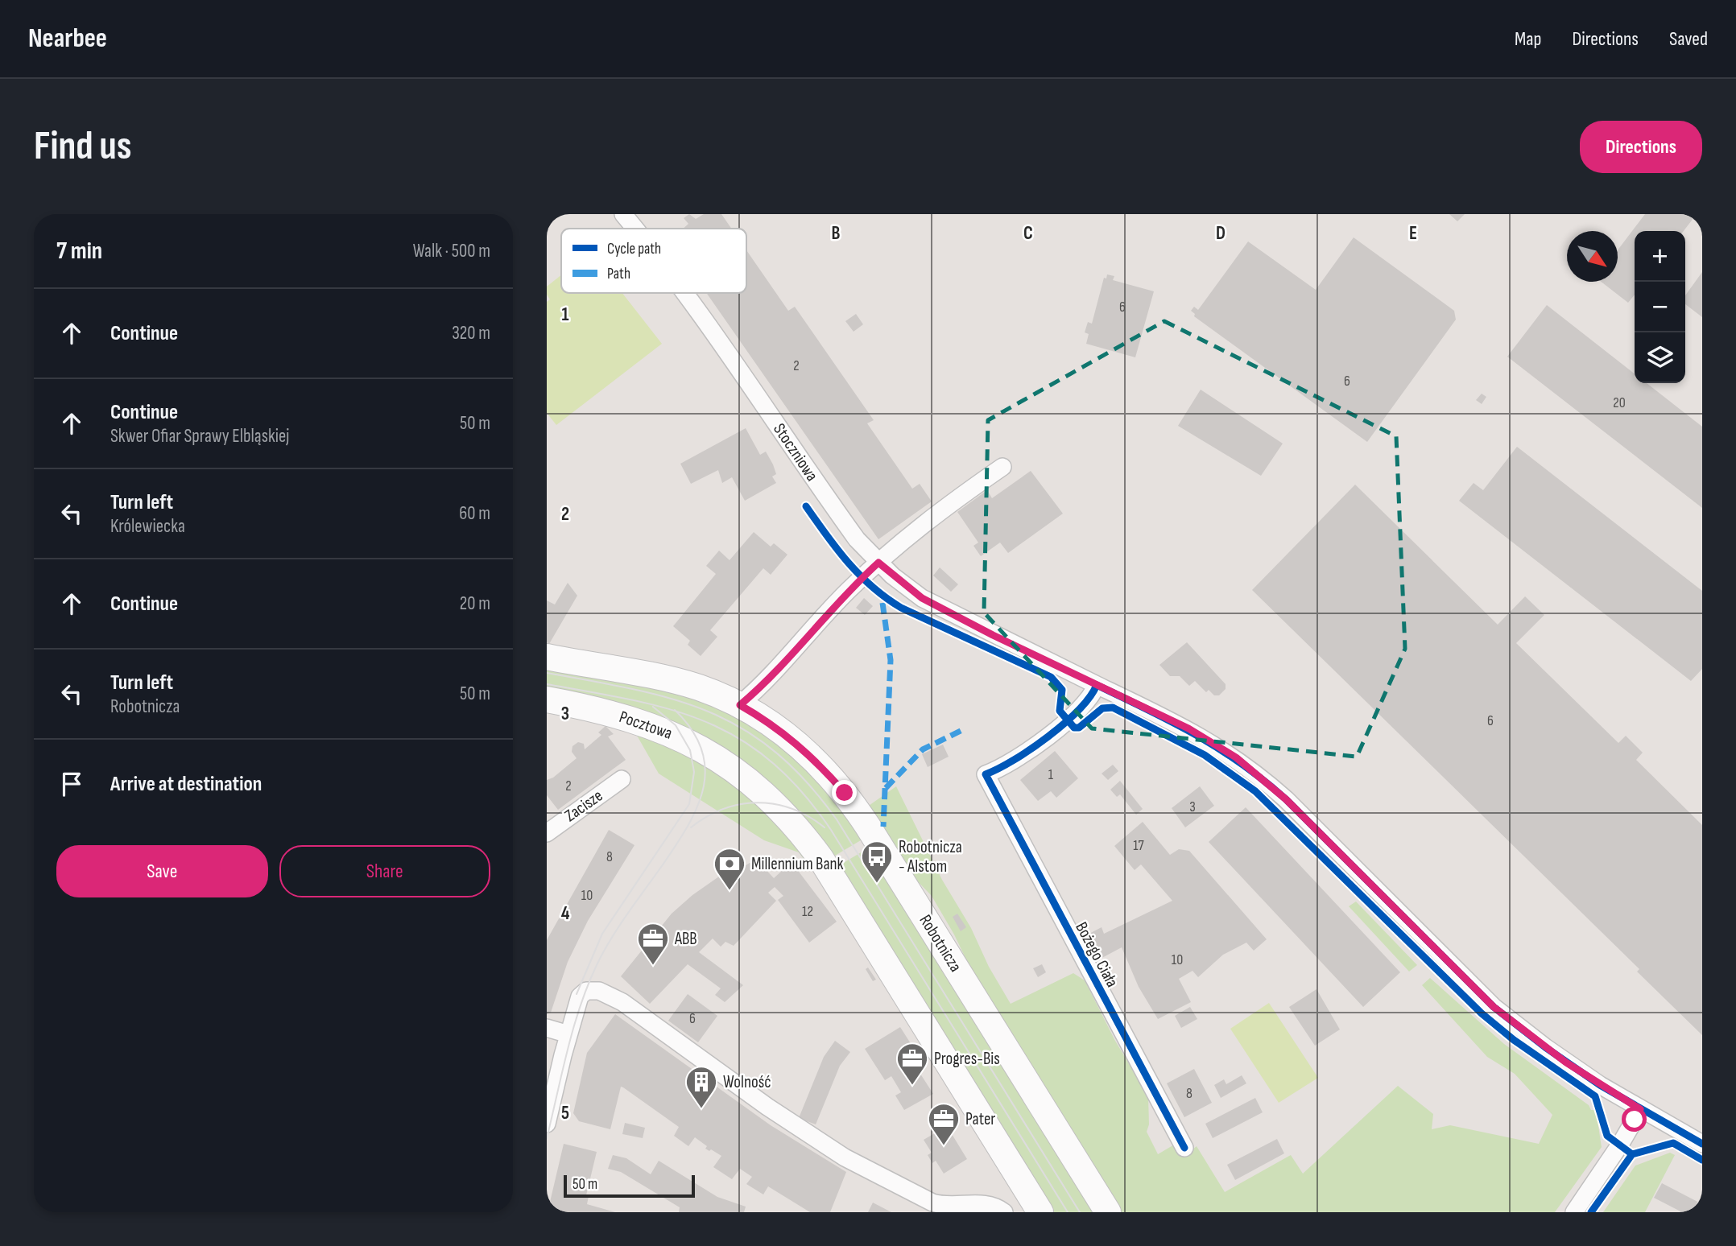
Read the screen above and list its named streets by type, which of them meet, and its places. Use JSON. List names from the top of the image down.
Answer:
{
  "streets": {
    "main road": ["Pocztowa", "Robotnicza"],
    "street": ["Stoczniowa", "Zacisze", "Bożego Ciała"]
  },
  "crossings": [
    ["Stoczniowa", "Bożego Ciała"]
  ],
  "places": {
    "bus stop": ["Robotnicza - Alstom"],
    "bank": ["Millennium Bank"],
    "office": ["ABB", "Progres-Bis", "Pater"],
    "building": ["Wolność"]
  },
  "house_numbers": [
    "6",
    "2",
    "6",
    "20",
    "6",
    "1",
    "2",
    "3",
    "17",
    "8",
    "10",
    "12",
    "10",
    "6",
    "8"
  ],
  "legend": ["Cycle path", "Path"],
  "scale_bar": "50 m",
  "north": "bottom right",
  "page": {
    "header": "Nearbee",
    "nav": ["Map", "Directions", "Saved"],
    "buttons": [
      "Directions",
      ["Save", "Share"]
    ],
    "title": "Find us",
    "heading": ["7 min", "Walk · 500 m"],
    "map_buttons": ["+", "−"],
    "list": [
      ["Continue", "320 m"],
      ["Continue", "Skwer Ofiar Sprawy Elbląskiej", "50 m"],
      ["Turn left", "Królewiecka", "60 m"],
      ["Continue", "20 m"],
      ["Turn left", "Robotnicza", "50 m"],
      "Arrive at destination"
    ],
    "scale": "50 m"
  },
  "grid": {
    "columns": [
      "B",
      "C",
      "D",
      "E"
    ],
    "rows": [
      "1",
      "2",
      "3",
      "4",
      "5"
    ]
  }
}
